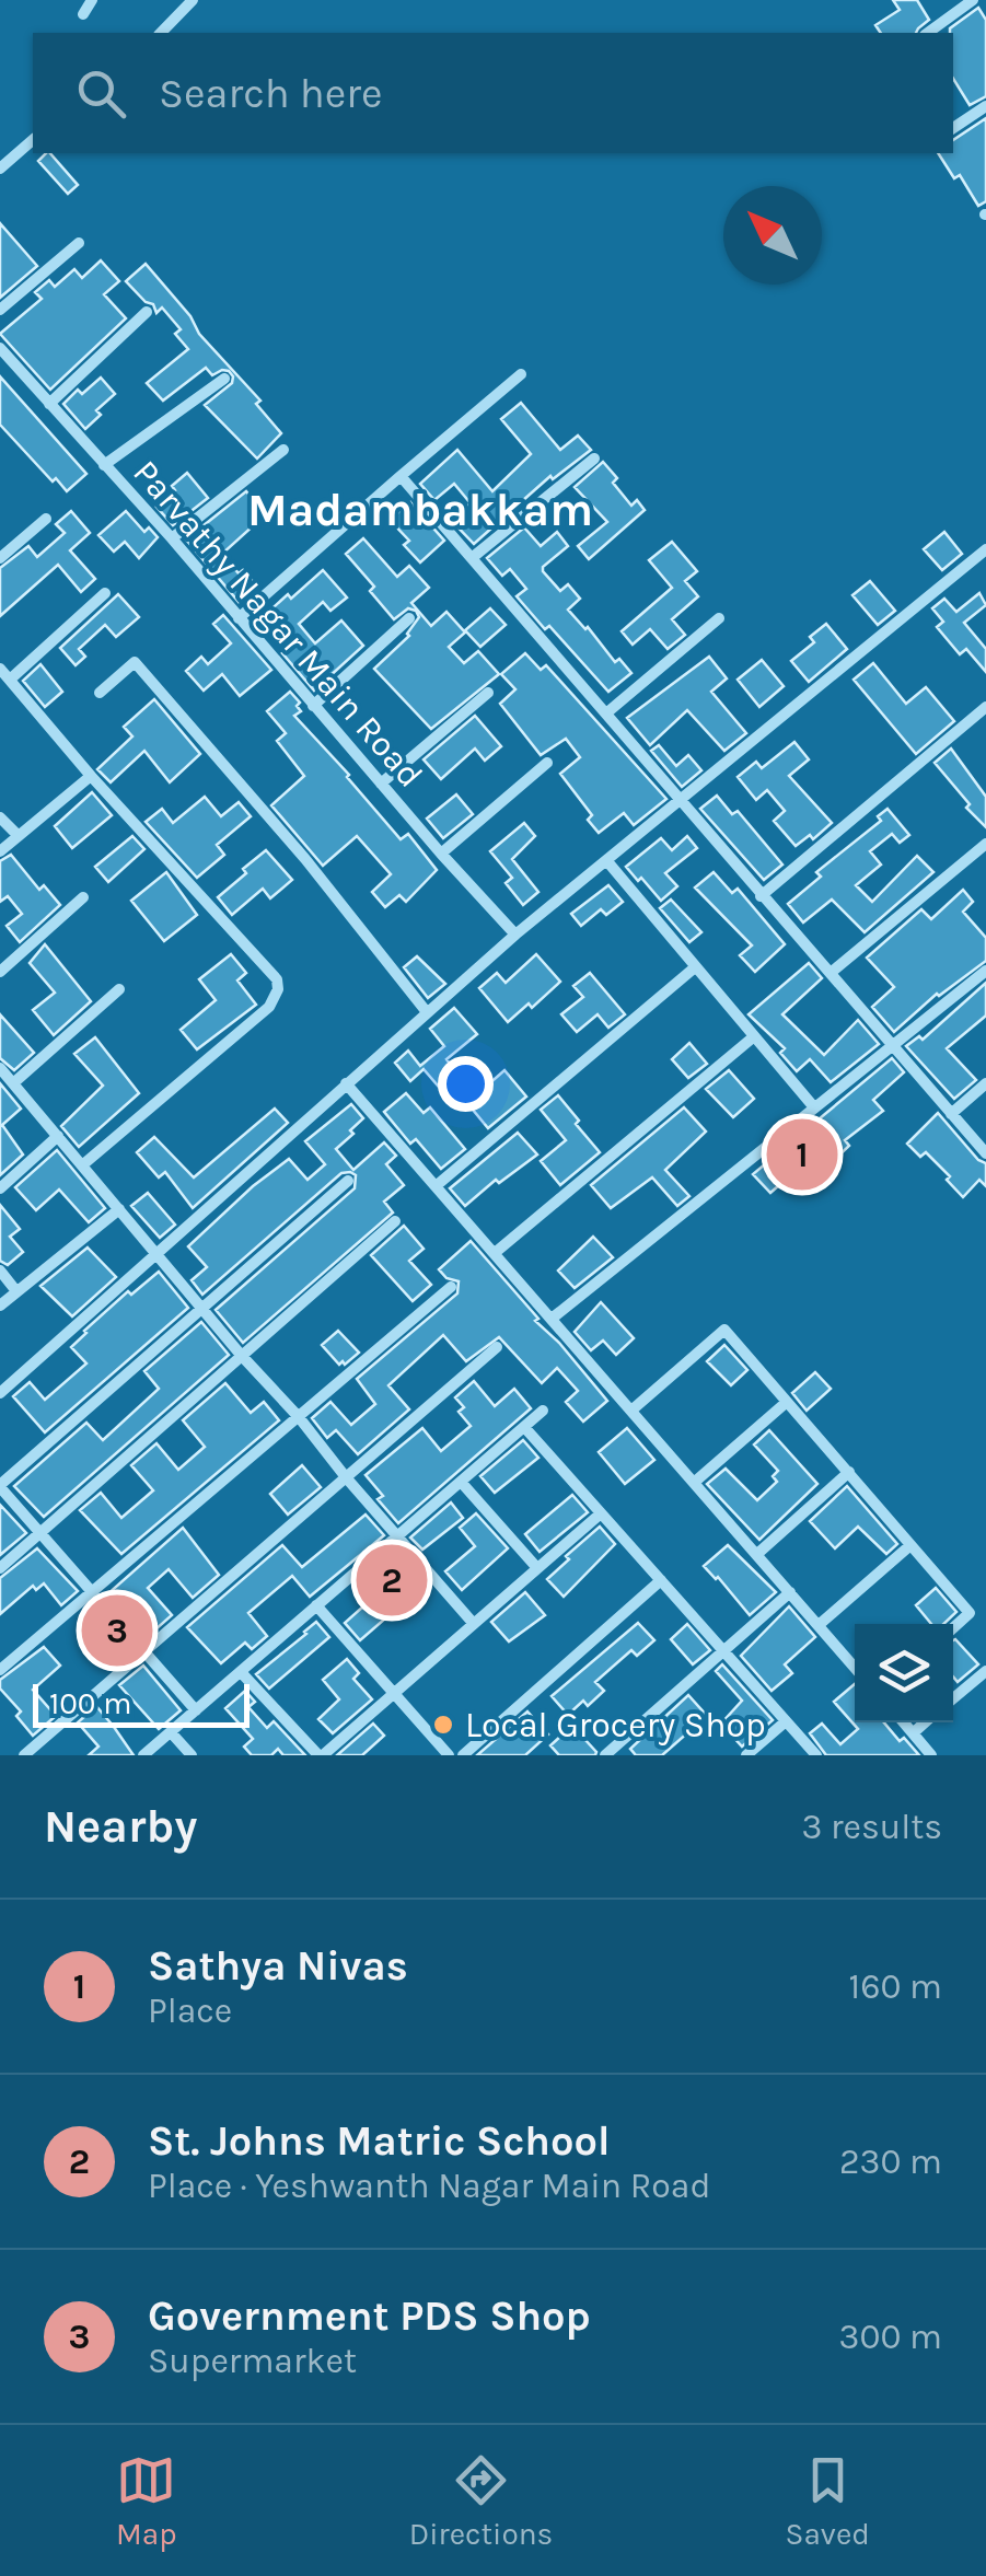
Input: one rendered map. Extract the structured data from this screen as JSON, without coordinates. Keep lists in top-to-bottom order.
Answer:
{
  "streets": {
    "street": ["Parvathy Nagar Main Road"]
  },
  "districts": ["Madambakkam"],
  "places": ["Local Grocery Shop"],
  "scale_bar": "100 m",
  "north": "top left",
  "page": {
    "search": "Search here",
    "pins": ["1", "2", "3"],
    "scale": "100 m",
    "heading": ["Nearby", "3 results"],
    "list": [
      {
        "mark": "1",
        "name": "Sathya Nivas",
        "note": "Place",
        "value": "160 m"
      },
      {
        "mark": "2",
        "name": "St. Johns Matric School",
        "note": "Place · Yeshwanth Nagar Main Road",
        "value": "230 m"
      },
      {
        "mark": "3",
        "name": "Government PDS Shop",
        "note": "Supermarket",
        "value": "300 m"
      }
    ],
    "nav": ["Map", "Directions", "Saved"]
  }
}
